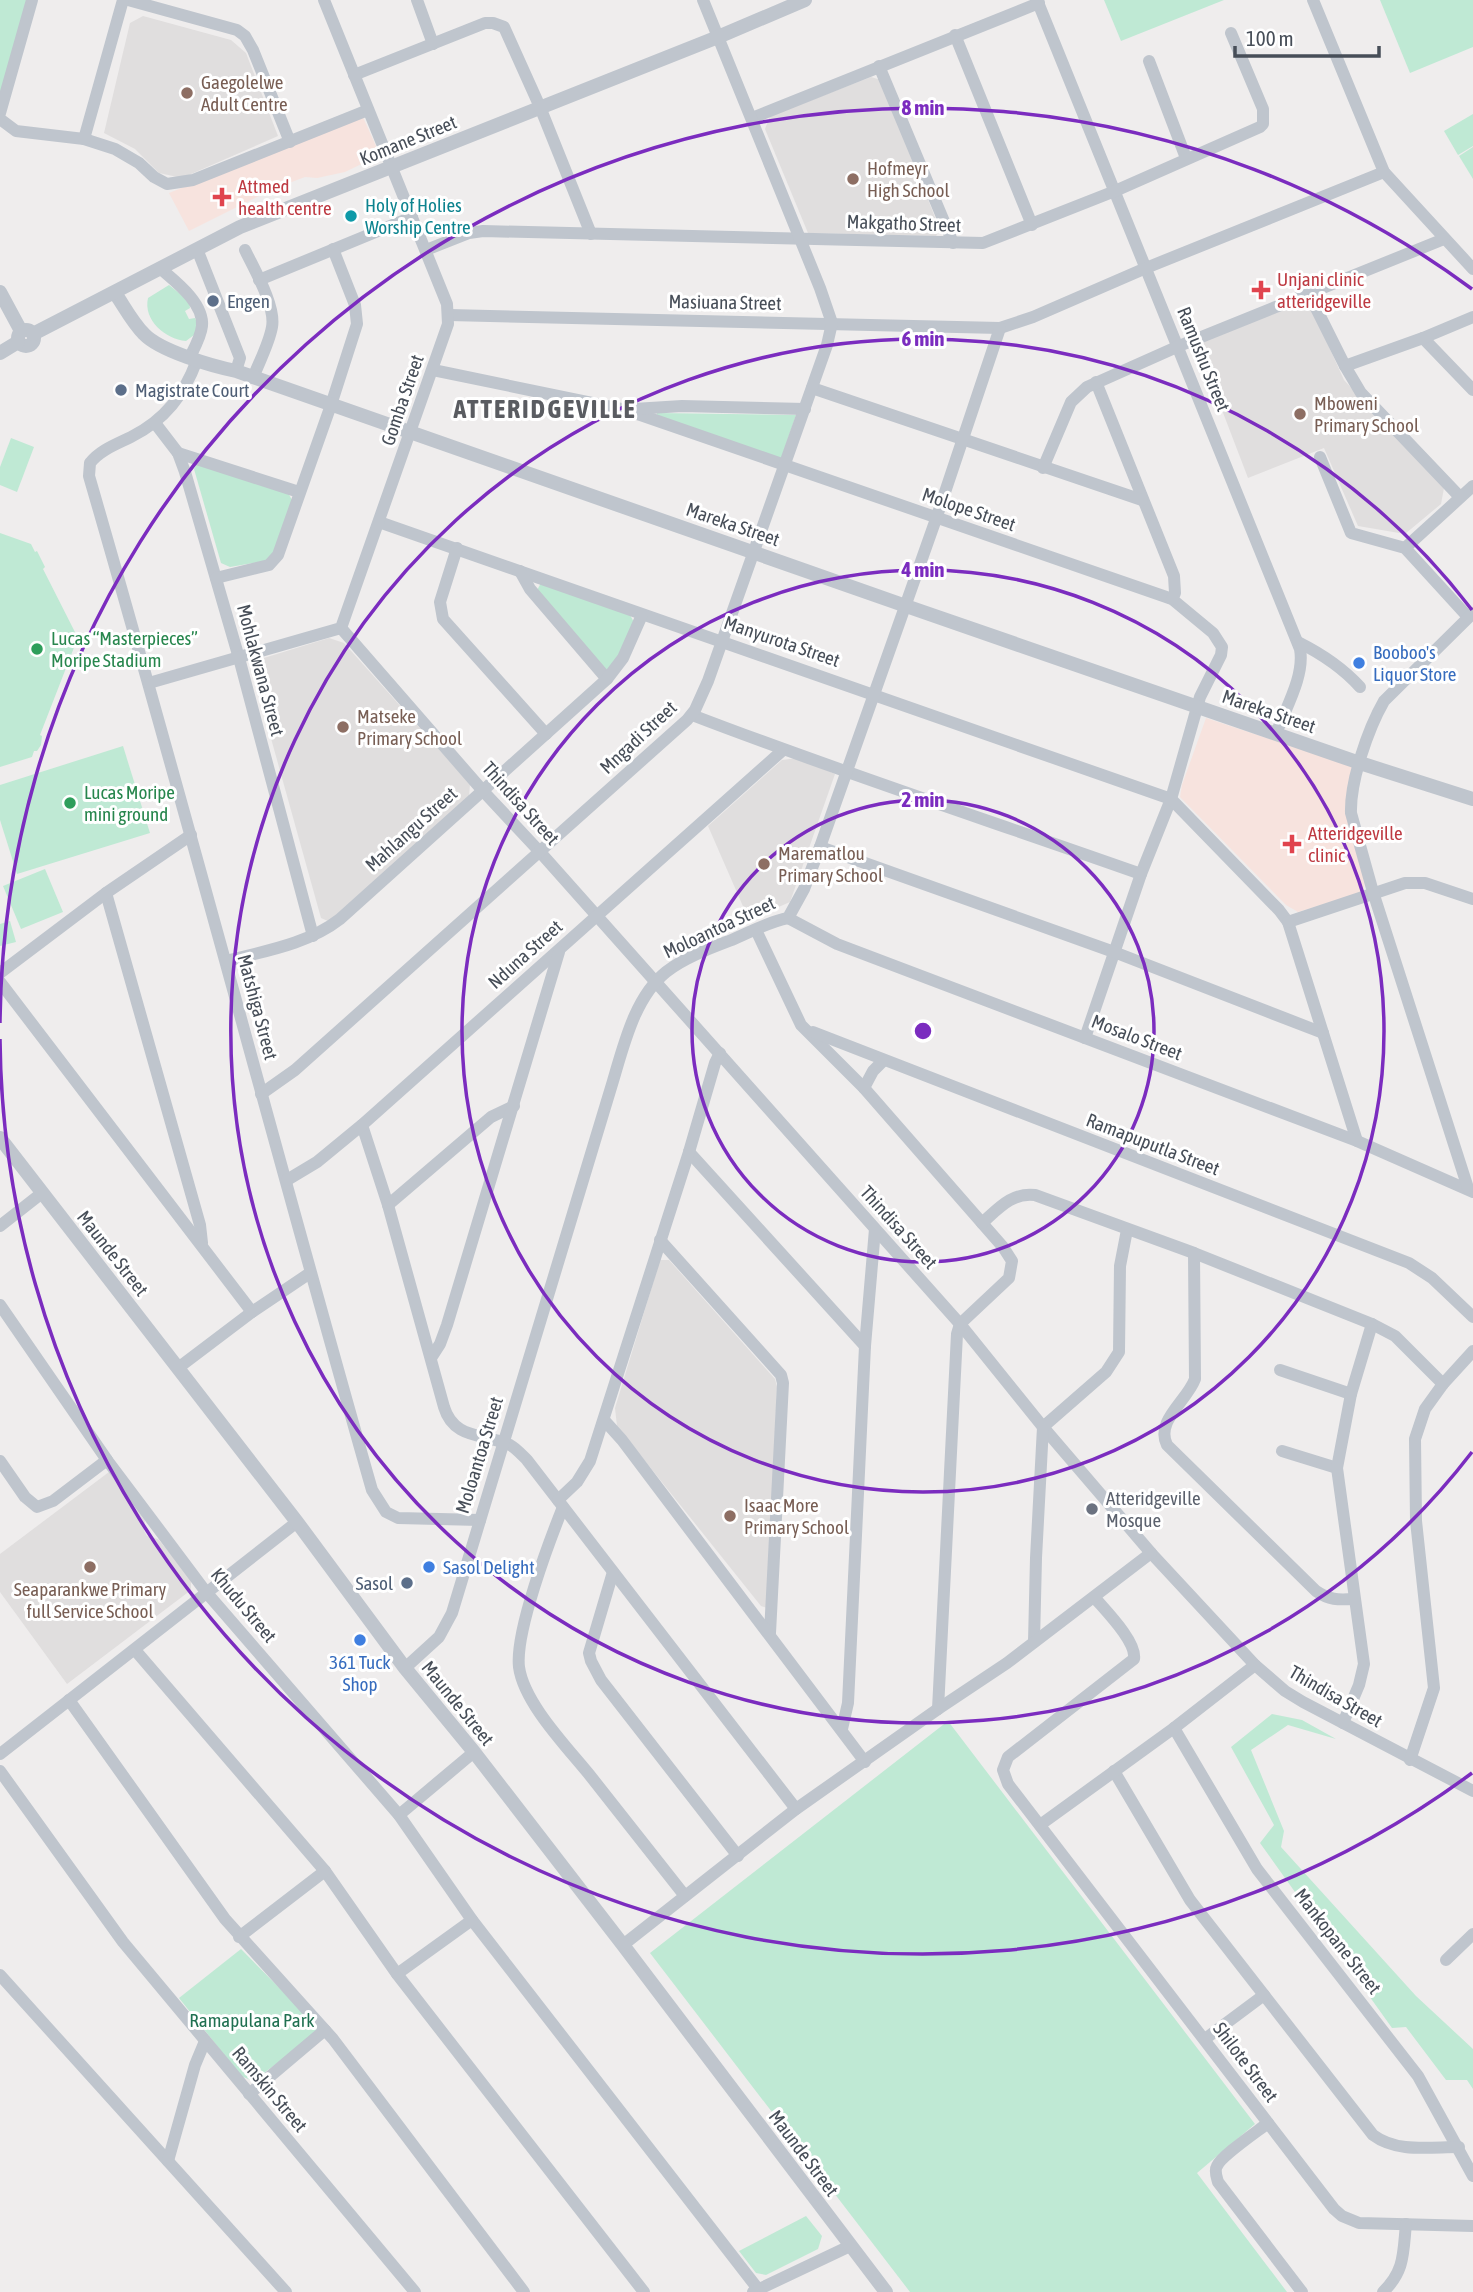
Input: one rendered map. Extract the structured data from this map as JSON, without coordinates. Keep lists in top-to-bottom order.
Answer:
{
  "streets": {
    "street": [
      "Komane Street",
      "Makgatho Street",
      "Masiuana Street",
      "Ramushu Street",
      "Gomba Street",
      "Molope Street",
      "Mareka Street",
      "Manyurota Street",
      "Mohlakwana Street",
      "Mngadi Street",
      "Thindisa Street",
      "Mahlangu Street",
      "Moloantoa Street",
      "Nduna Street",
      "Matshiga Street",
      "Mosalo Street",
      "Ramapuputla Street",
      "Maunde Street",
      "Khudu Street",
      "Mankopane Street",
      "Shilote Street",
      "Ramskin Street"
    ]
  },
  "crossings": [
    ["Komane Street", "Mareka Street"],
    ["Komane Street", "Matshiga Street"],
    ["Makgatho Street", "Ramushu Street"],
    ["Masiuana Street", "Gomba Street"],
    ["Masiuana Street", "Mngadi Street"],
    ["Masiuana Street", "Moloantoa Street"],
    ["Ramushu Street", "Mareka Street"],
    ["Gomba Street", "Molope Street"],
    ["Gomba Street", "Mareka Street"],
    ["Gomba Street", "Manyurota Street"],
    ["Gomba Street", "Thindisa Street"],
    ["Molope Street", "Mareka Street"],
    ["Molope Street", "Mngadi Street"],
    ["Molope Street", "Moloantoa Street"],
    ["Mareka Street", "Mngadi Street"],
    ["Mareka Street", "Moloantoa Street"],
    ["Mareka Street", "Matshiga Street"],
    ["Manyurota Street", "Mngadi Street"],
    ["Manyurota Street", "Mahlangu Street"],
    ["Manyurota Street", "Moloantoa Street"],
    ["Mohlakwana Street", "Mahlangu Street"],
    ["Mohlakwana Street", "Matshiga Street"],
    ["Mngadi Street", "Thindisa Street"],
    ["Mngadi Street", "Matshiga Street"],
    ["Thindisa Street", "Mahlangu Street"],
    ["Thindisa Street", "Moloantoa Street"],
    ["Thindisa Street", "Nduna Street"],
    ["Mahlangu Street", "Matshiga Street"],
    ["Moloantoa Street", "Matshiga Street"],
    ["Moloantoa Street", "Mosalo Street"],
    ["Moloantoa Street", "Maunde Street"],
    ["Nduna Street", "Matshiga Street"]
  ],
  "districts": ["ATTERIDGEVILLE"],
  "parks": ["Ramapulana Park"],
  "places": {
    "other": [
      "Gaegolelwe Adult Centre",
      "Hofmeyr High School",
      "Holy of Holies Worship Centre",
      "Engen",
      "Magistrate Court",
      "Mboweni Primary School",
      "Lucas “Masterpieces” Moripe Stadium",
      "Booboo's Liquor Store",
      "Matseke Primary School",
      "Lucas Moripe mini ground",
      "Marematlou Primary School",
      "Atteridgeville Mosque",
      "Isaac More Primary School",
      "Seaparankwe Primary full Service School",
      "Sasol Delight",
      "Sasol",
      "361 Tuck Shop"
    ],
    "health": ["Attmed health centre", "Unjani clinic atteridgeville", "Atteridgeville clinic"]
  },
  "scale_bar": "100 m",
  "rings": [
    "8 min",
    "6 min",
    "4 min",
    "2 min"
  ]
}
